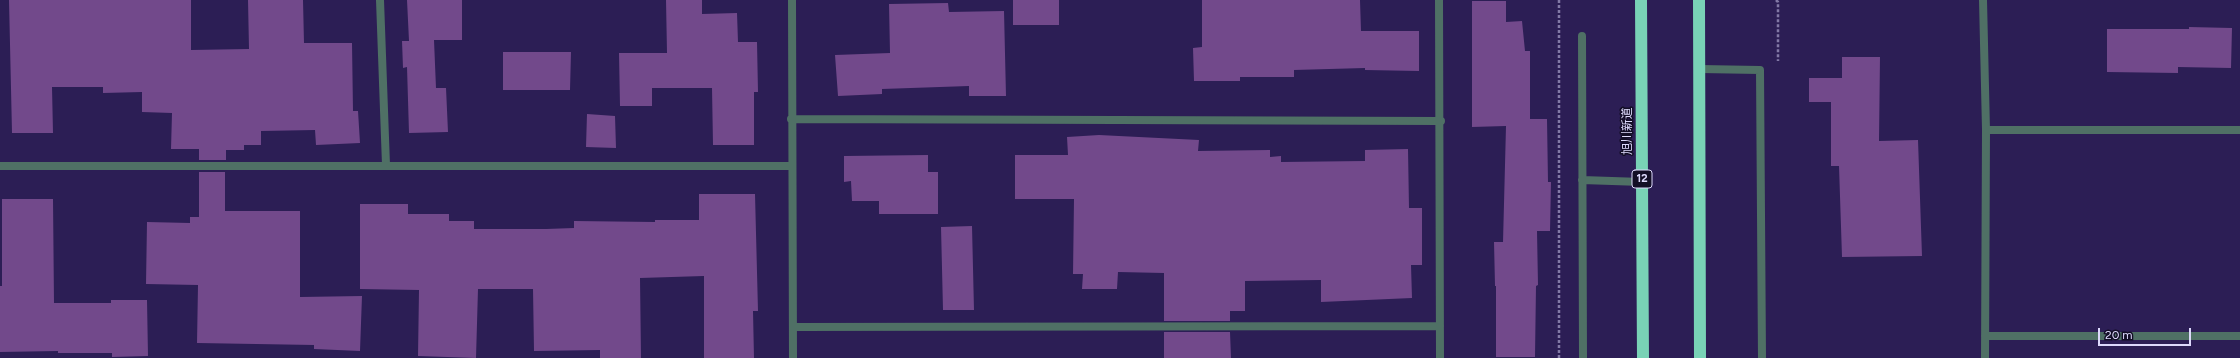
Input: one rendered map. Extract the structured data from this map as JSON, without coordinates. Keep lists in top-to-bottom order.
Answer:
{
  "streets": {
    "highway": ["旭川新道", "12"]
  },
  "scale_bar": "20 m"
}
